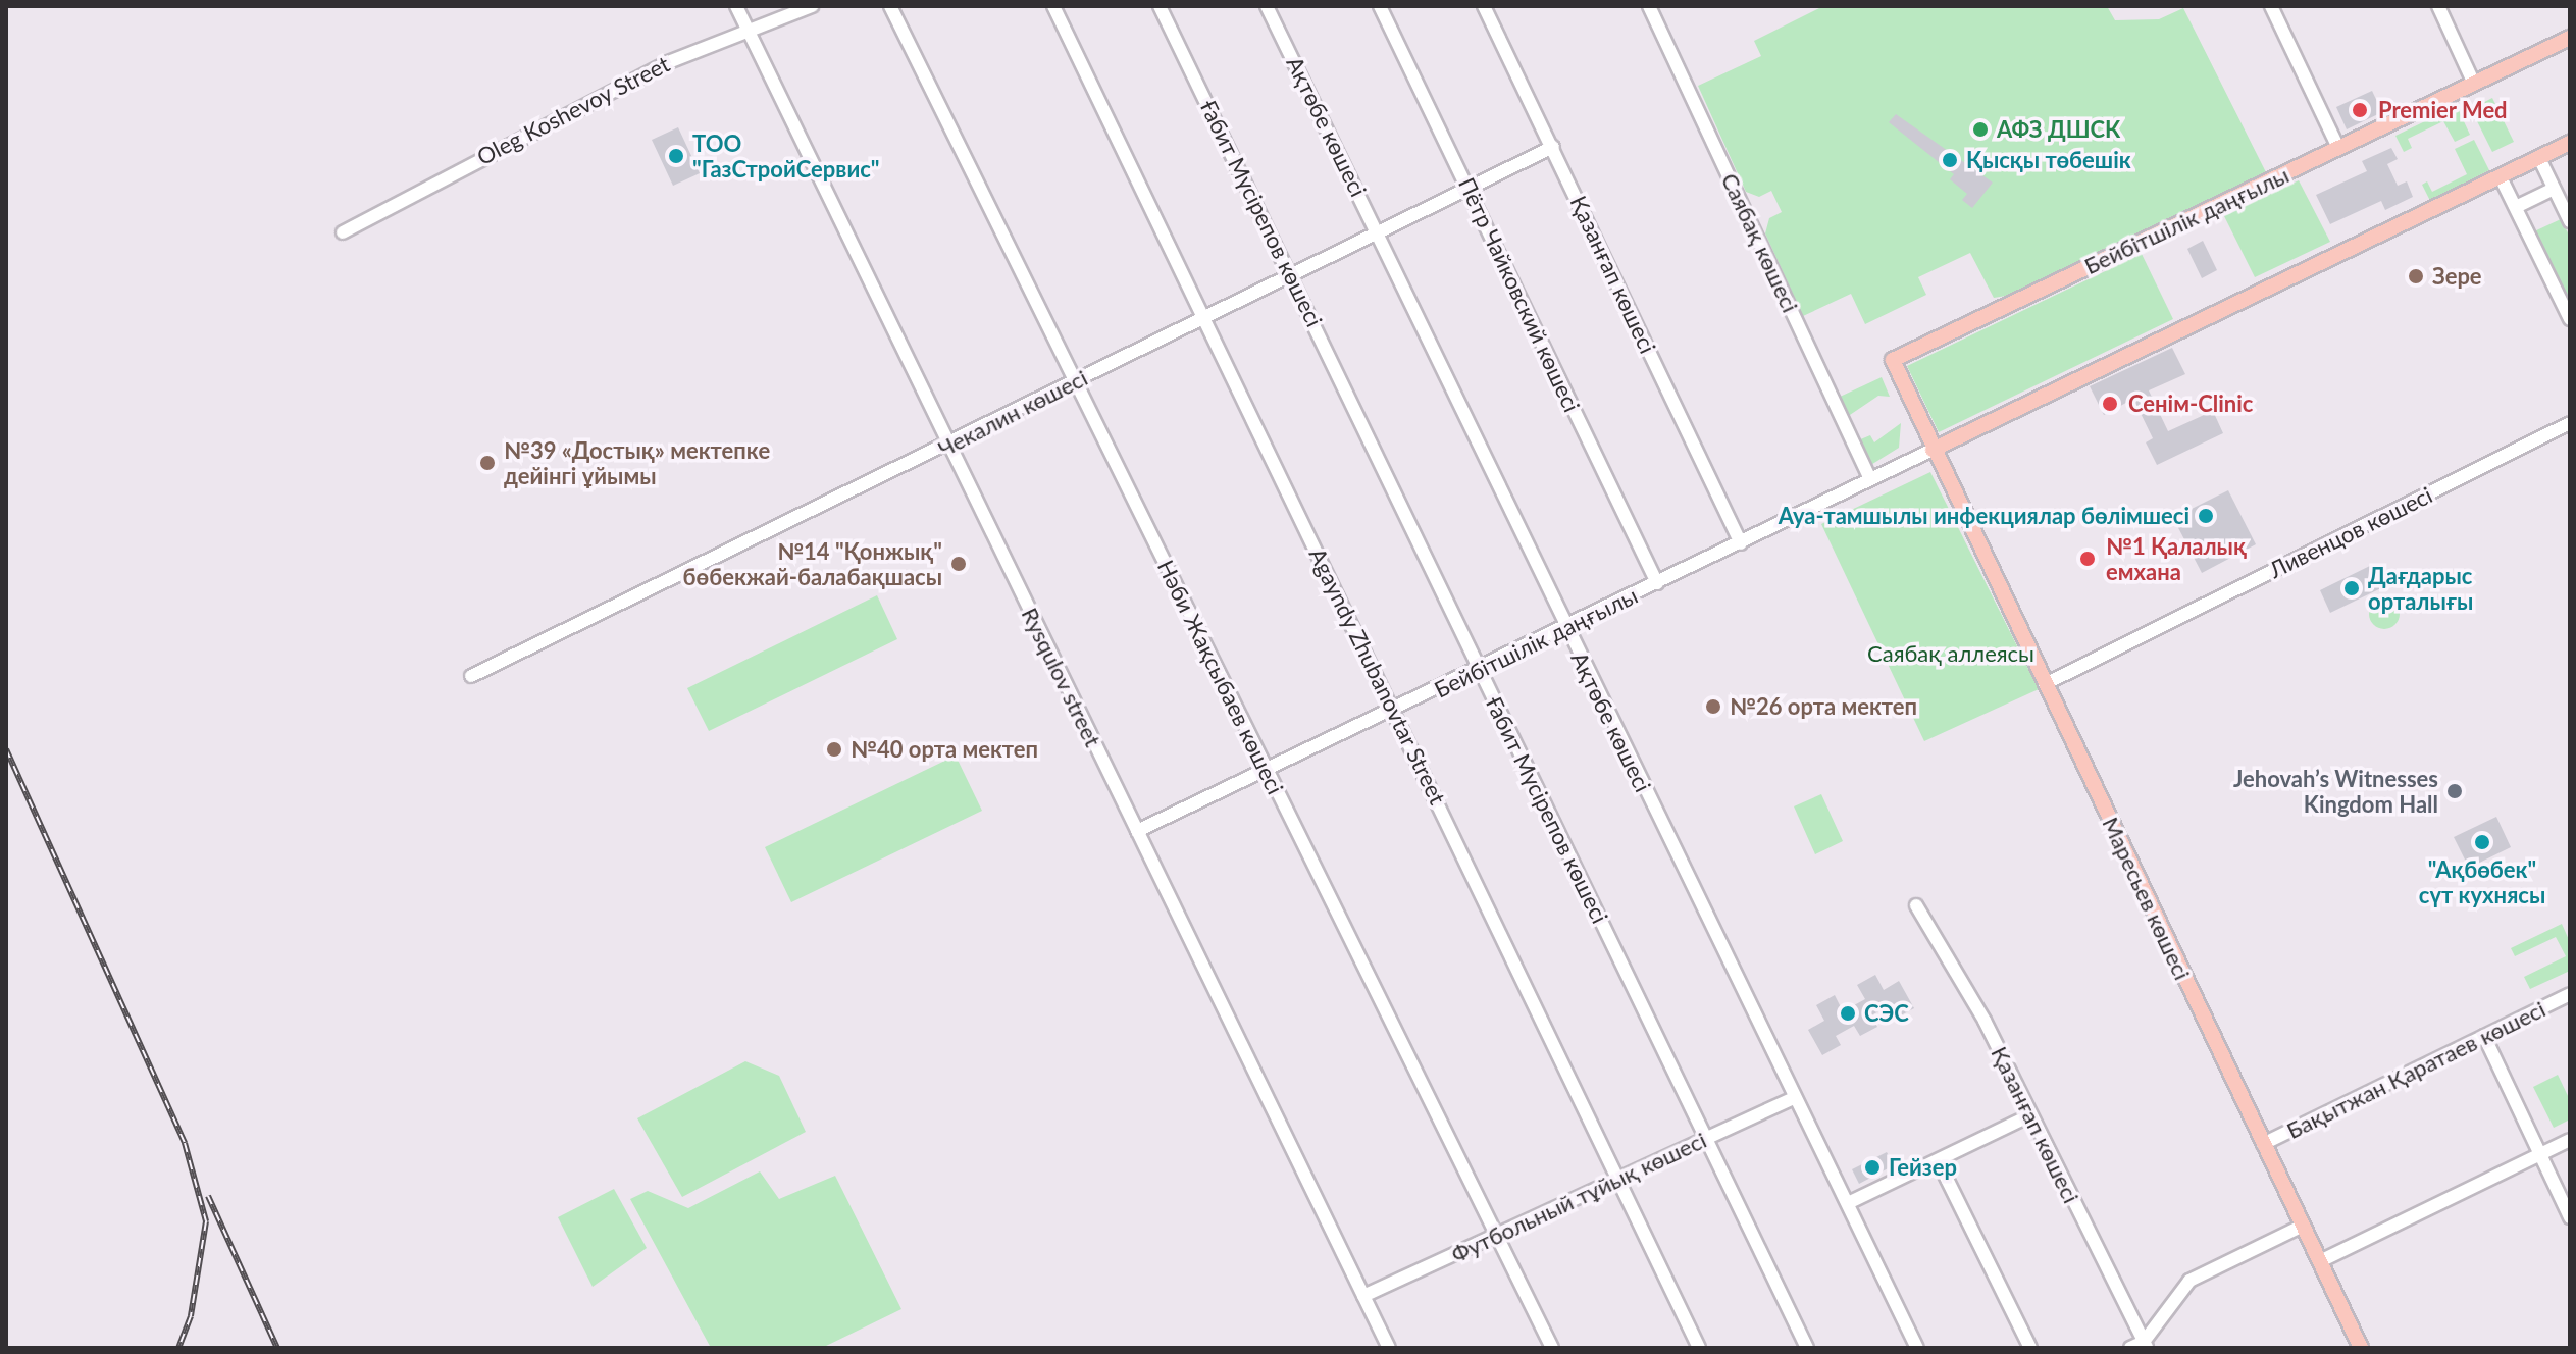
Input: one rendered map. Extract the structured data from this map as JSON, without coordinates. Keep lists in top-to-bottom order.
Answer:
{
  "streets": {
    "main road": ["Бейбітшілік даңғылы", "Маресьев көшесі"],
    "street": [
      "Oleg Koshevoy Street",
      "Ақтөбе көшесі",
      "Ғабит Мүсірепов көшесі",
      "Саябақ көшесі",
      "Қазанғап көшесі",
      "Пётр Чайковский көшесі",
      "Чекалин көшесі",
      "Ливенцов көшесі",
      "Agayndy Zhubanovtar Street",
      "Rysqulov street",
      "Нәби Жақсыбаев көшесі",
      "Бақытжан Қаратаев көшесі",
      "Футбольный тұйық көшесі"
    ]
  },
  "crossings": [
    ["Oleg Koshevoy Street", "Rysqulov street"],
    ["Ақтөбе көшесі", "Бейбітшілік даңғылы"],
    ["Ақтөбе көшесі", "Чекалин көшесі"],
    ["Ақтөбе көшесі", "Футбольный тұйық көшесі"],
    ["Ғабит Мүсірепов көшесі", "Бейбітшілік даңғылы"],
    ["Ғабит Мүсірепов көшесі", "Чекалин көшесі"],
    ["Ғабит Мүсірепов көшесі", "Футбольный тұйық көшесі"],
    ["Бейбітшілік даңғылы", "Саябақ көшесі"],
    ["Бейбітшілік даңғылы", "Қазанғап көшесі"],
    ["Бейбітшілік даңғылы", "Пётр Чайковский көшесі"],
    ["Бейбітшілік даңғылы", "Agayndy Zhubanovtar Street"],
    ["Бейбітшілік даңғылы", "Rysqulov street"],
    ["Бейбітшілік даңғылы", "Нәби Жақсыбаев көшесі"],
    ["Бейбітшілік даңғылы", "Маресьев көшесі"],
    ["Қазанғап көшесі", "Чекалин көшесі"],
    ["Пётр Чайковский көшесі", "Чекалин көшесі"],
    ["Чекалин көшесі", "Agayndy Zhubanovtar Street"],
    ["Чекалин көшесі", "Rysqulov street"],
    ["Чекалин көшесі", "Нәби Жақсыбаев көшесі"],
    ["Ливенцов көшесі", "Маресьев көшесі"],
    ["Agayndy Zhubanovtar Street", "Футбольный тұйық көшесі"],
    ["Rysqulov street", "Футбольный тұйық көшесі"],
    ["Нәби Жақсыбаев көшесі", "Футбольный тұйық көшесі"],
    ["Маресьев көшесі", "Бақытжан Қаратаев көшесі"]
  ],
  "parks": ["Саябақ аллеясы"],
  "places": [
    "Premier Med",
    "АФЗ ДШСК",
    "ТОО \"ГазСтройСервис\"",
    "Қысқы төбешік",
    "Зере",
    "Сенім-Clinic",
    "№39 «Достық» мектепке дейінгі ұйымы",
    "Ауа-тамшылы инфекциялар бөлімшесі",
    "№1 Қалалық емхана",
    "№14 \"Қонжық\" бөбекжай-балабақшасы",
    "Дағдарыс орталығы",
    "№26 орта мектеп",
    "№40 орта мектеп",
    "Jehovah’s Witnesses Kingdom Hall",
    "\"Ақбөбек\" сүт кухнясы",
    "СЭС",
    "Гейзер"
  ]
}
